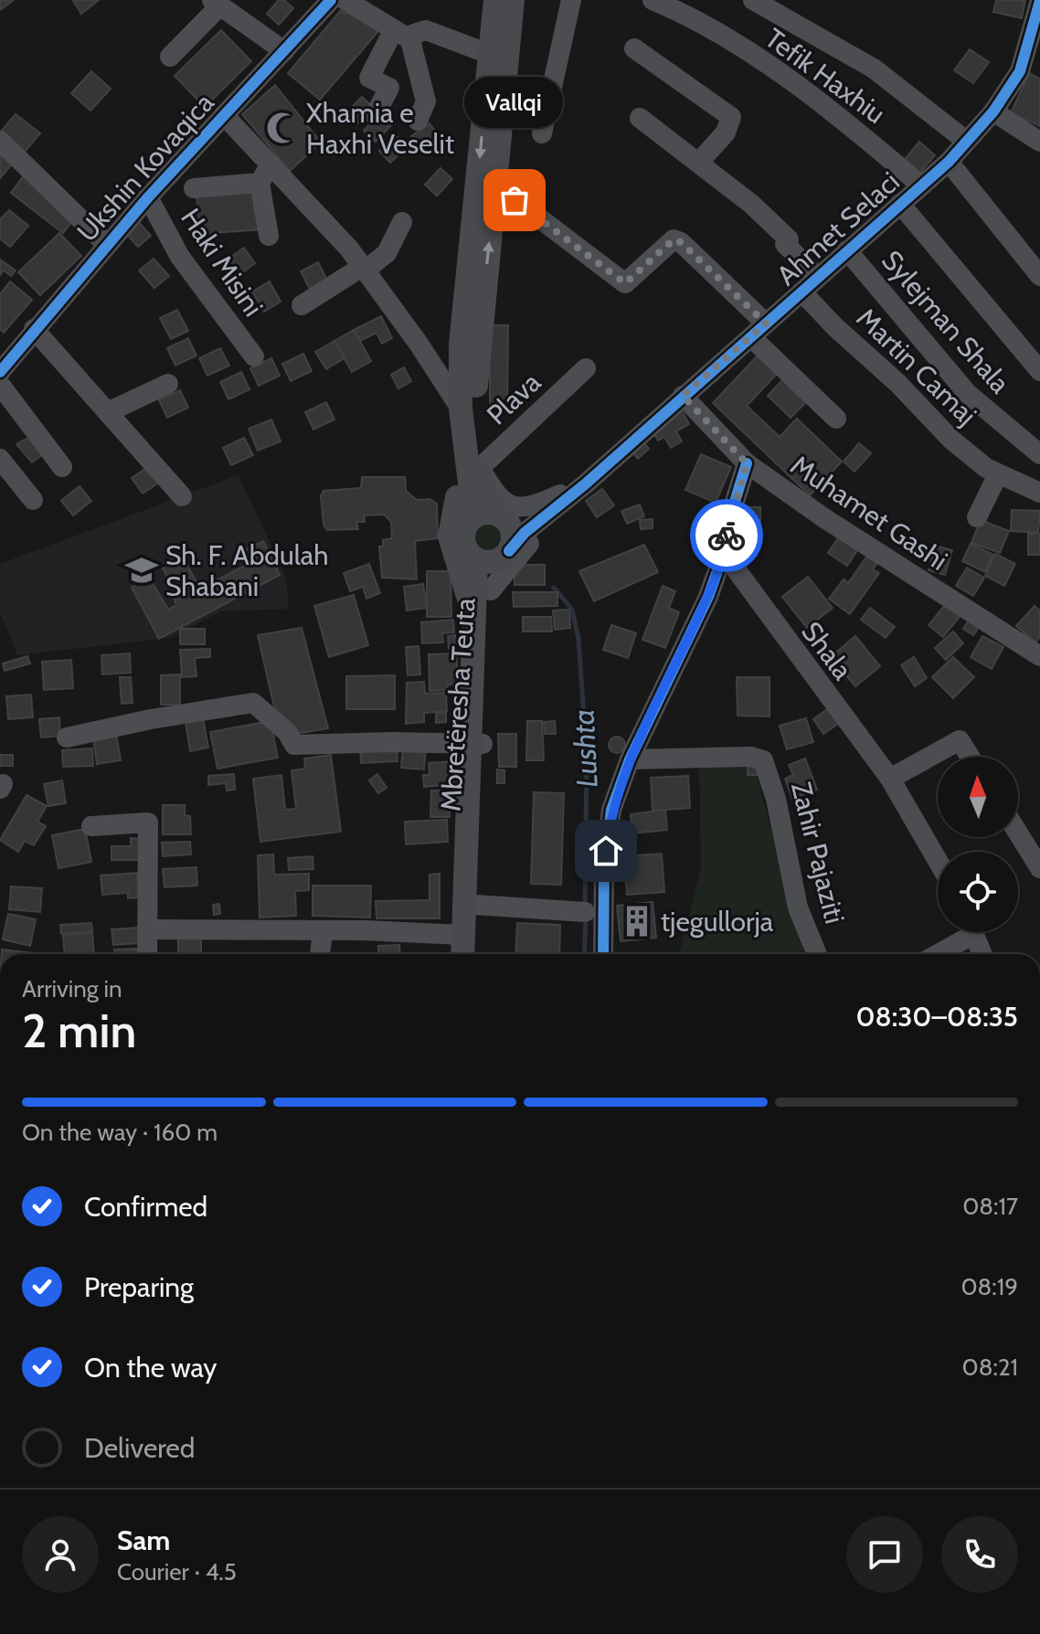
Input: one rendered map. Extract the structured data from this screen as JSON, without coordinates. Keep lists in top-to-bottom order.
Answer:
{
  "streets": {
    "main road": ["Mbretëresha Teuta"],
    "street": [
      "Tefik Haxhiu",
      "Ukshin Kovaqica",
      "Ahmet Selaci",
      "Haki Misini",
      "Sylejman Shala",
      "Martin Camaj",
      "Plava",
      "Muhamet Gashi",
      "Shala",
      "Zahir Pajaziti"
    ]
  },
  "crossings": [
    ["Tefik Haxhiu", "Ahmet Selaci"],
    ["Ukshin Kovaqica", "Haki Misini"],
    ["Ahmet Selaci", "Sylejman Shala"],
    ["Ahmet Selaci", "Martin Camaj"],
    ["Ahmet Selaci", "Muhamet Gashi"],
    ["Ahmet Selaci", "Mbretëresha Teuta"]
  ],
  "water": ["Lushta"],
  "places": {
    "mosque": ["Xhamia e Haxhi Veselit"],
    "other": ["Vallqi"],
    "school or university": ["Sh. F. Abdulah Shabani"],
    "building": ["tjegullorja"]
  },
  "north": "top",
  "page": {
    "bubble": "Vallqi",
    "heading": ["2 min", "Arriving in", "08:30–08:35"],
    "panel": ["Sam", "Courier · 4.5"],
    "bar": "On the way · 160 m",
    "list": [
      ["Confirmed", "08:17"],
      ["Preparing", "08:19"],
      ["On the way", "08:21"],
      "Delivered"
    ]
  }
}
